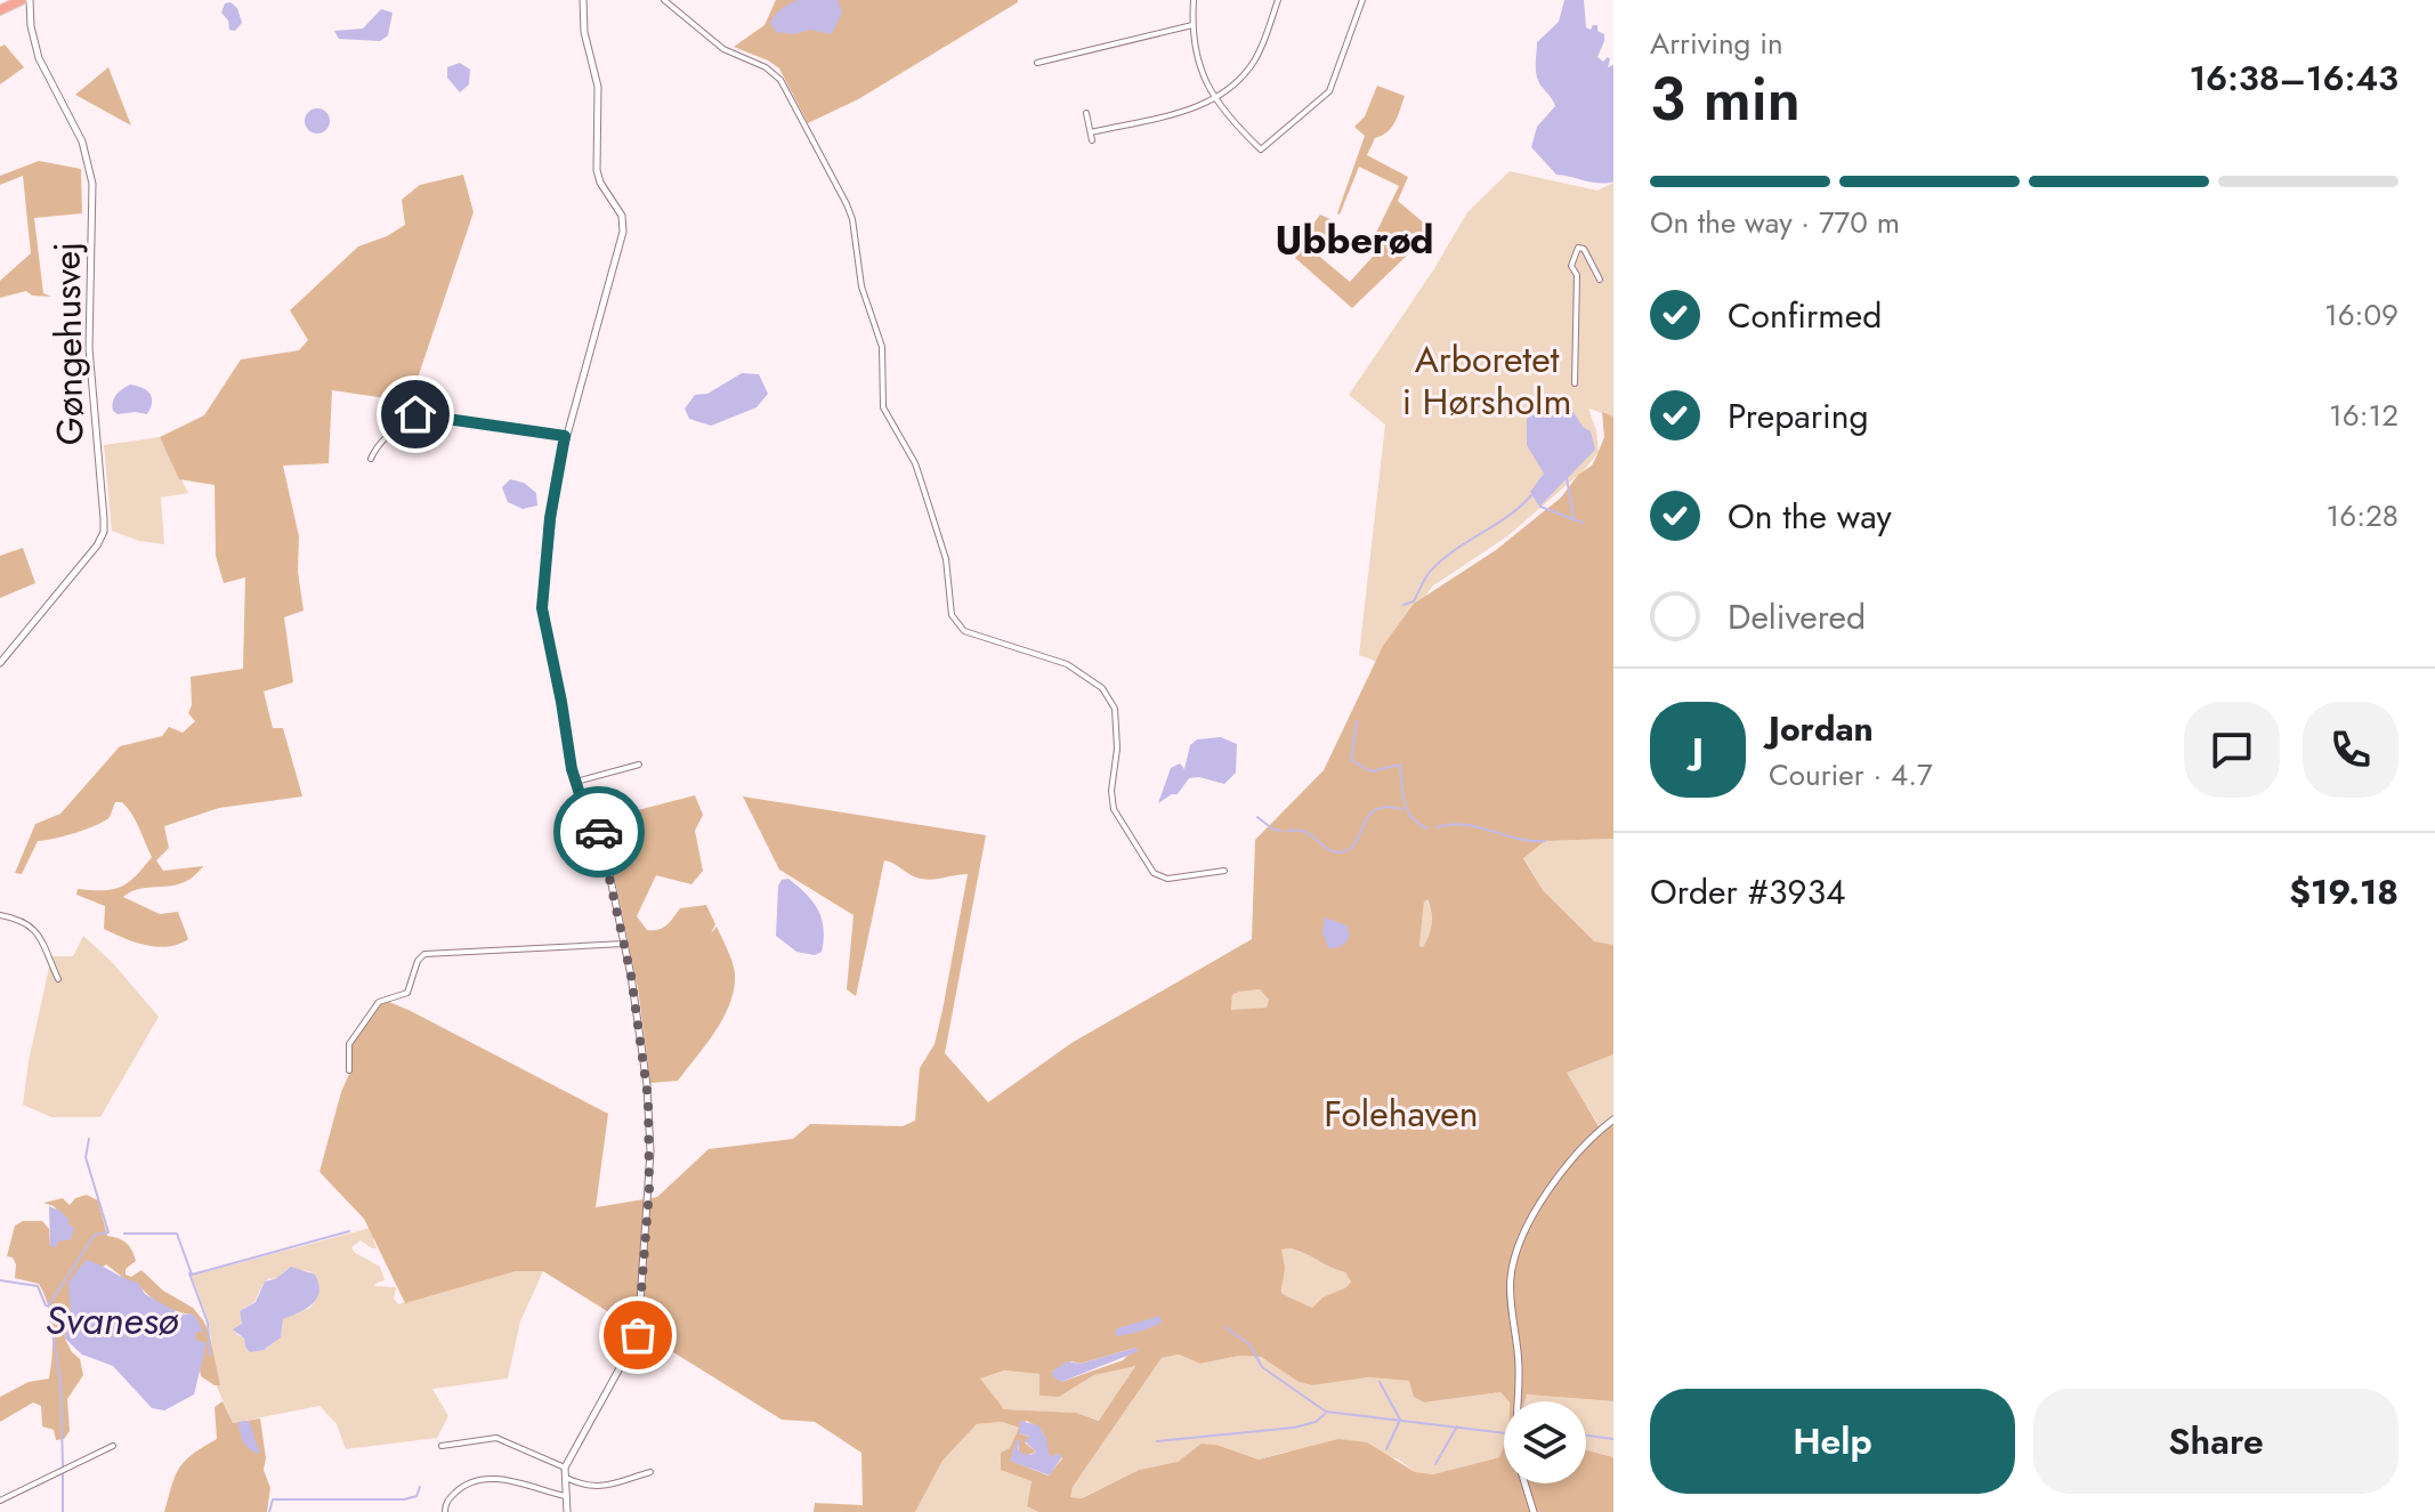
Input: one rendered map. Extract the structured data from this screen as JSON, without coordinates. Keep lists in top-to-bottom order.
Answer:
{
  "streets": {
    "street": ["Gøngehusvej"]
  },
  "districts": ["Ubberød"],
  "water": ["Svanesø"],
  "parks": ["Arboretet i Hørsholm", "Folehaven"],
  "page": {
    "heading": ["3 min", "Arriving in", "16:38–16:43"],
    "panel": [
      "Jordan",
      "Courier · 4.7",
      "Order #3934",
      "$19.18"
    ],
    "bar": "On the way · 770 m",
    "list": [
      ["Confirmed", "16:09"],
      ["Preparing", "16:12"],
      ["On the way", "16:28"],
      "Delivered"
    ],
    "round": "J",
    "buttons": ["Help", "Share"]
  }
}
